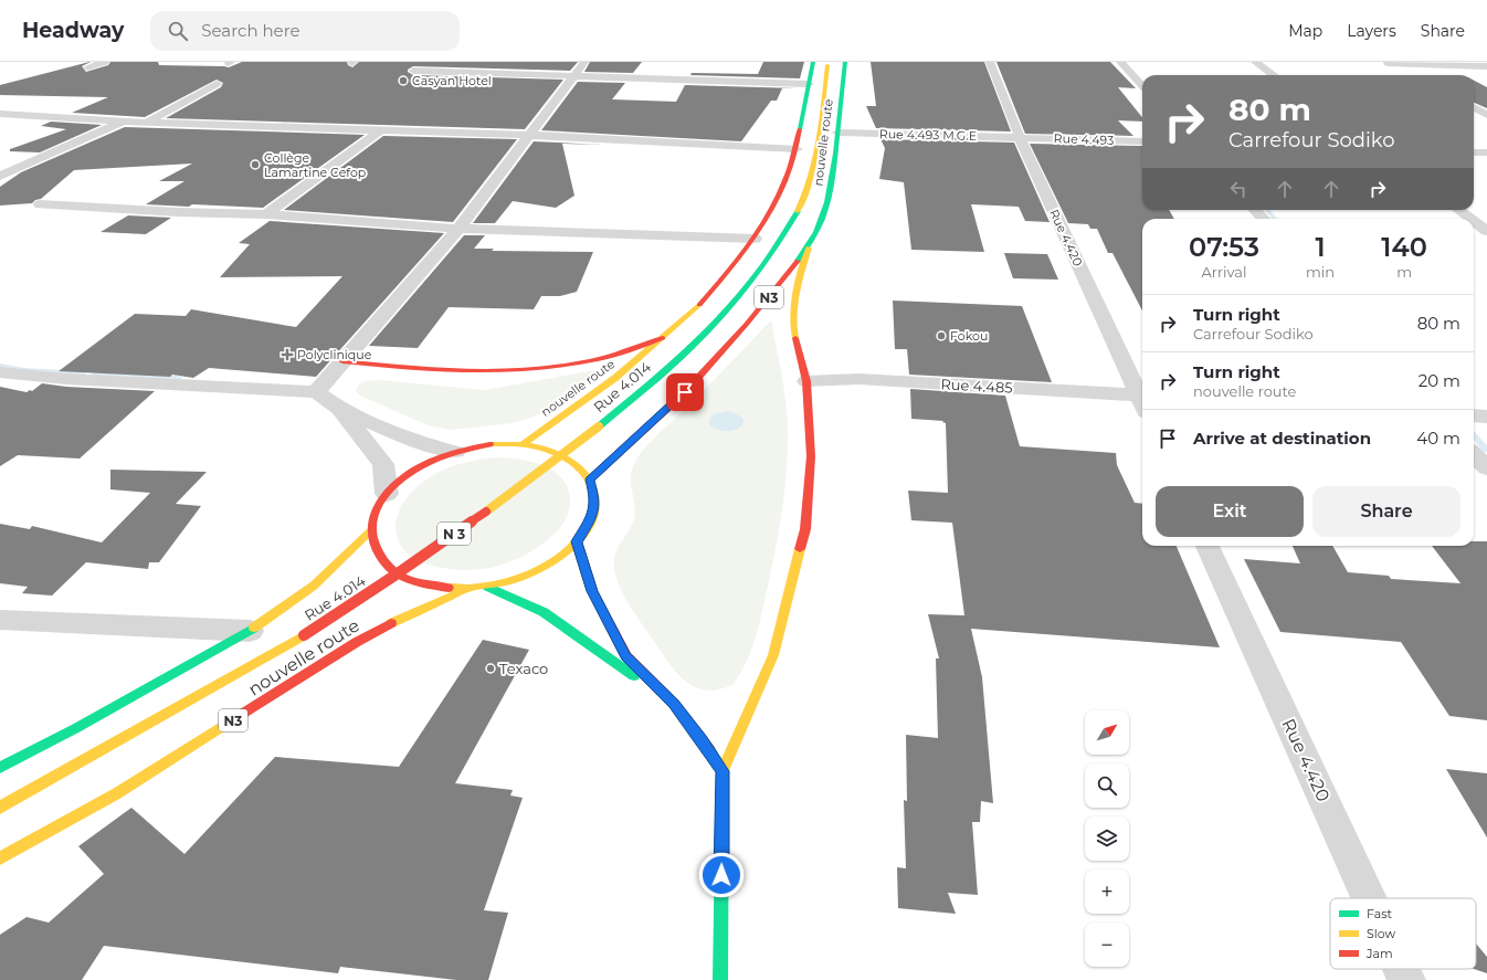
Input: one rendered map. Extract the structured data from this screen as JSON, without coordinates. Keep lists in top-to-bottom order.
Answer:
{
  "streets": {
    "main road": [
      "nouvelle route",
      "N3",
      "Rue 4.014",
      "N 3"
    ],
    "street": [
      "Rue 4.493 M.G.E",
      "Rue 4.493",
      "Rue 4.420",
      "Rue 4.485"
    ]
  },
  "crossings": [
    ["Rue 4.493 M.G.E", "Rue 4.493"],
    ["Rue 4.493 M.G.E", "nouvelle route"],
    ["Rue 4.493 M.G.E", "Rue 4.420"],
    ["Rue 4.493", "Rue 4.420"],
    ["nouvelle route", "Rue 4.014"]
  ],
  "places": {
    "other": [
      "Casyan Hotel",
      "Collège Lamartine Cefop",
      "Fokou",
      "Texaco"
    ],
    "health": ["Polyclinique"]
  },
  "legend": ["Fast", "Slow", "Jam"],
  "north": "top right",
  "page": {
    "header": "Headway",
    "search": "Search here",
    "nav": ["Map", "Layers", "Share"],
    "turn": ["80 m", "Carrefour Sodiko"],
    "eta": [
      "07:53",
      "Arrival",
      "1",
      "min",
      "140",
      "m"
    ],
    "list": [
      {
        "name": "Turn right",
        "note": "Carrefour Sodiko",
        "value": "80 m"
      },
      {
        "name": "Turn right",
        "note": "nouvelle route",
        "value": "20 m"
      },
      {
        "name": "Arrive at destination",
        "value": "40 m"
      }
    ],
    "buttons": ["Exit", "Share"],
    "map_buttons": ["+", "−"]
  }
}
